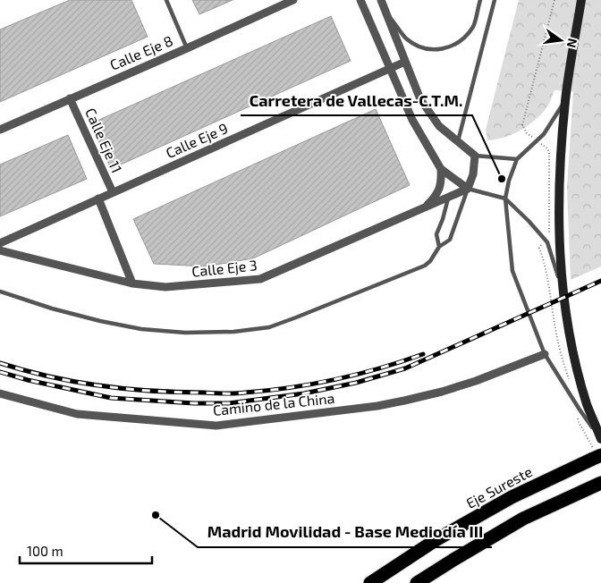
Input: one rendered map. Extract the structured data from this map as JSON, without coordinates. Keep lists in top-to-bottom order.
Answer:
{
  "streets": {
    "highway": ["Eje Sureste"],
    "street": [
      "Calle Eje 8",
      "Calle Eje 11",
      "Calle Eje 9",
      "Calle Eje 3",
      "Camino de la China"
    ]
  },
  "crossings": [
    ["Calle Eje 8", "Calle Eje 11"],
    ["Calle Eje 11", "Calle Eje 9"]
  ],
  "places": ["Carretera de Vallecas-C.T.M.", "Madrid Movilidad - Base Mediodía III"],
  "scale_bar": "100 m",
  "north": "right"
}
